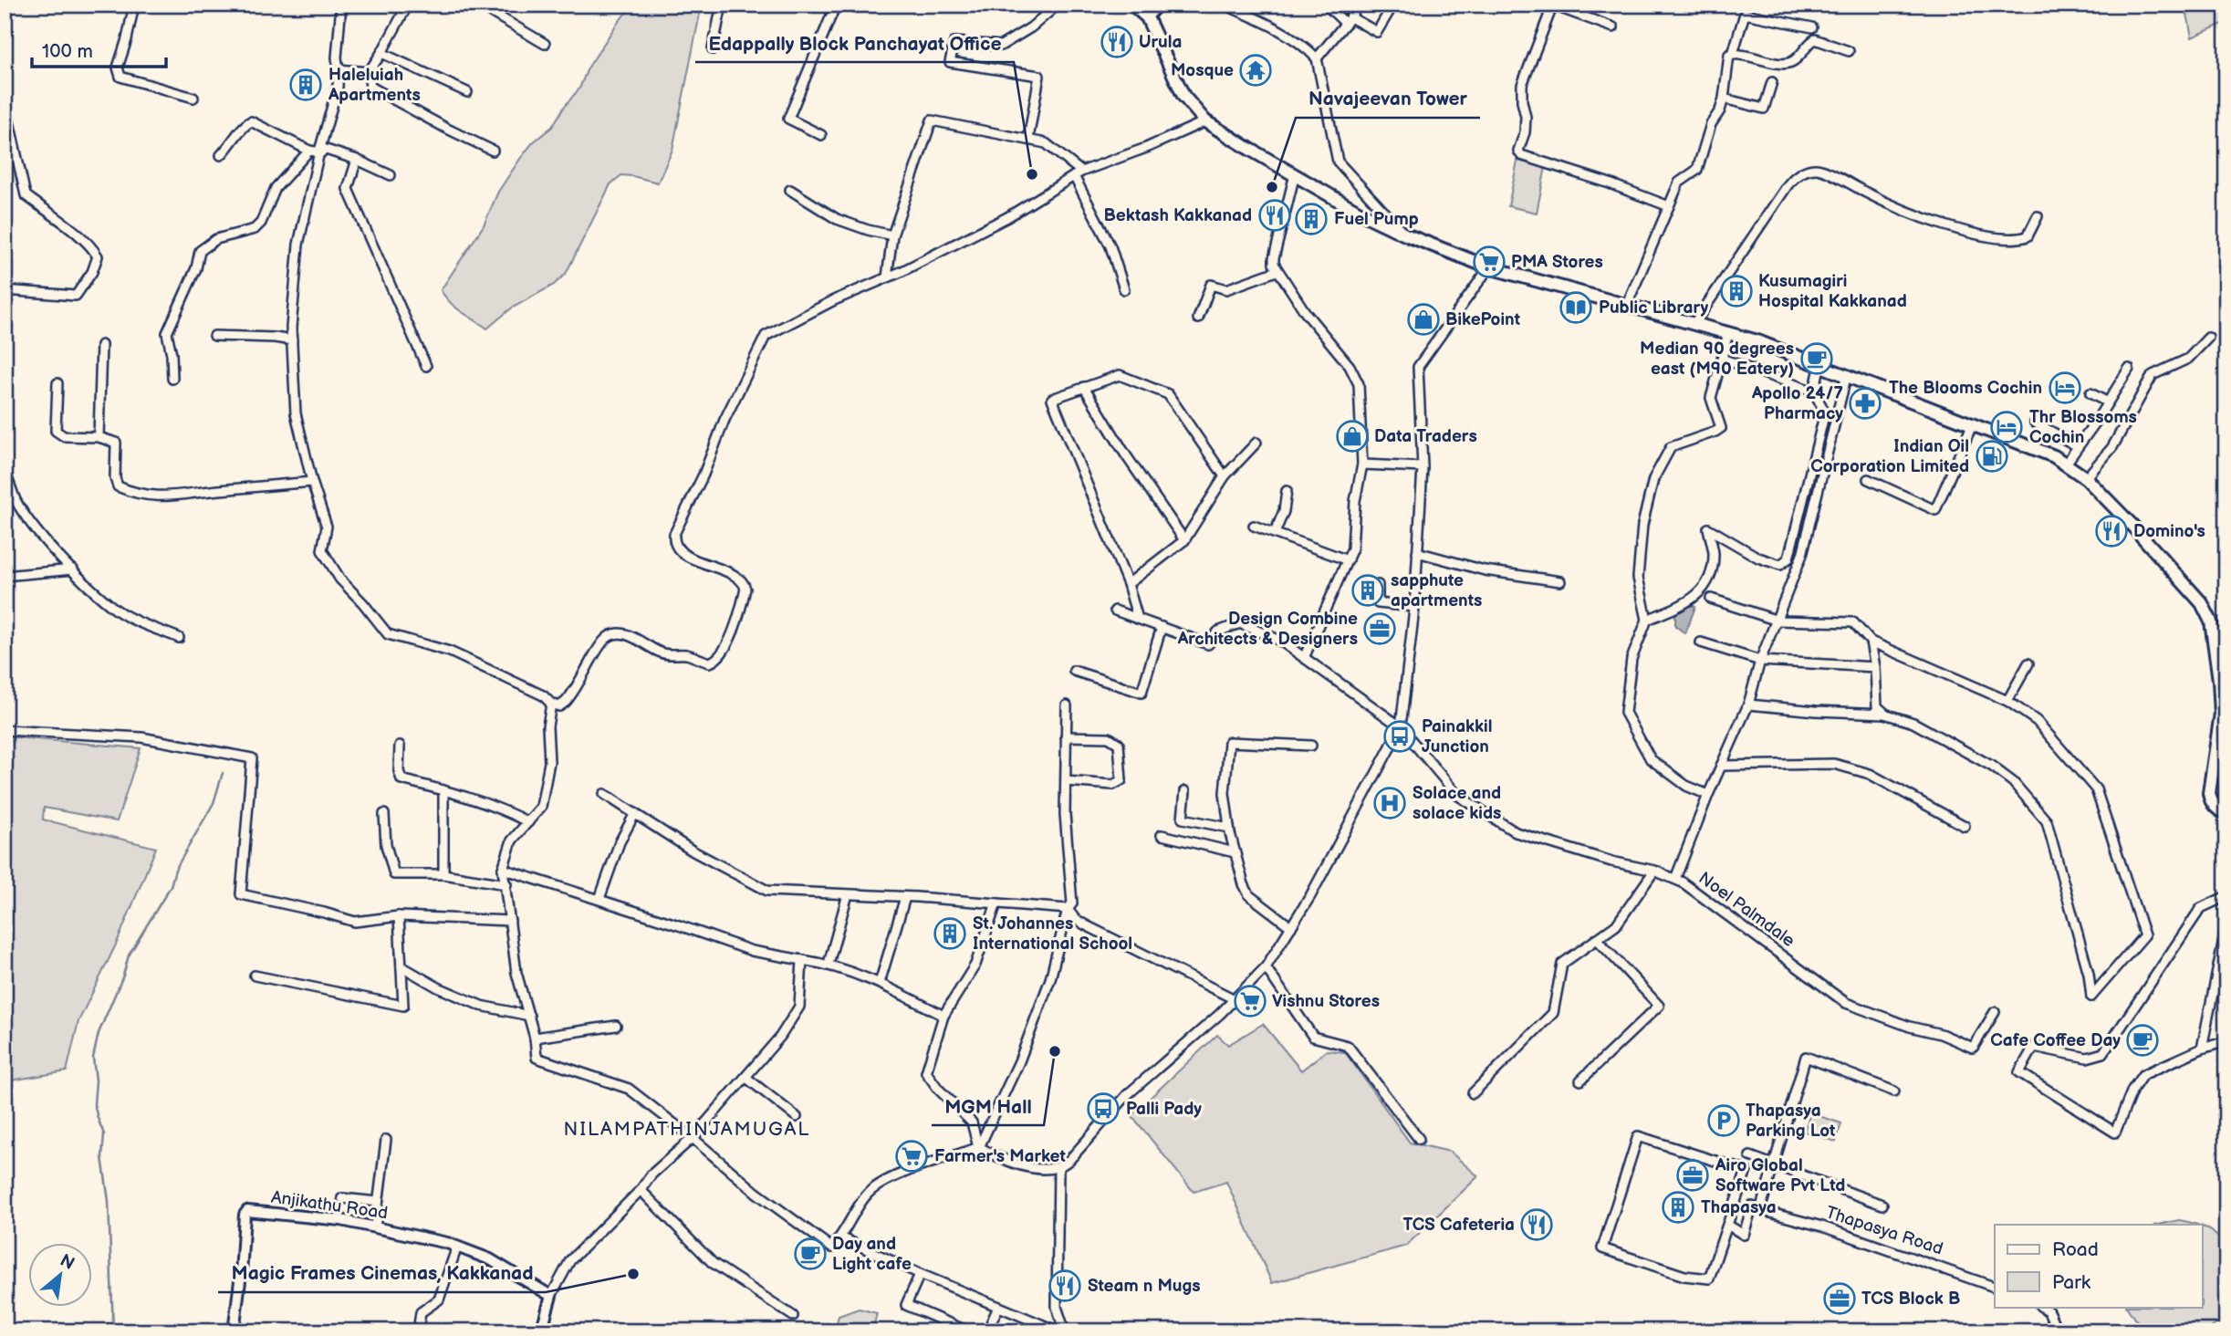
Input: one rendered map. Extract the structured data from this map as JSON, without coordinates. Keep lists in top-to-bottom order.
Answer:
{
  "streets": {
    "street": ["Noel Palmdale", "Anjikathu Road", "Thapasya Road"]
  },
  "districts": ["NILAMPATHINJAMUGAL"],
  "places": {
    "restaurant": [
      "Urula",
      "Bektash Kakkanad",
      "Domino's",
      "TCS Cafeteria",
      "Steam n Mugs"
    ],
    "temple": ["Mosque"],
    "building": [
      "Haleluiah Apartments",
      "Fuel Pump",
      "Kusumagiri Hospital Kakkanad",
      "sapphute apartments",
      "St. Johannes International School",
      "Thapasya"
    ],
    "other": [
      "Edappally Block Panchayat Office",
      "Navajeevan Tower",
      "MGM Hall",
      "Magic Frames Cinemas, Kakkanad"
    ],
    "supermarket": ["PMA Stores", "Vishnu Stores", "Farmer's Market"],
    "library": ["Public Library"],
    "shop": ["BikePoint", "Data Traders"],
    "cafe": ["Median 90 degrees east (M90 Eatery)", "Cafe Coffee Day", "Day and Light cafe"],
    "hotel": ["The Blooms Cochin", "Thr Blossoms Cochin"],
    "pharmacy": ["Apollo 24/7 Pharmacy"],
    "fuel station": ["Indian Oil Corporation Limited"],
    "office": ["Design Combine Architects & Designers", "Airo Global Software Pvt Ltd", "TCS Block B"],
    "bus stop": ["Painakkil Junction", "Palli Pady"],
    "hospital": ["Solace and solace kids"],
    "parking": ["Thapasya Parking Lot"]
  },
  "legend": ["Road", "Park"],
  "scale_bar": "100 m",
  "north": "top right"
}
